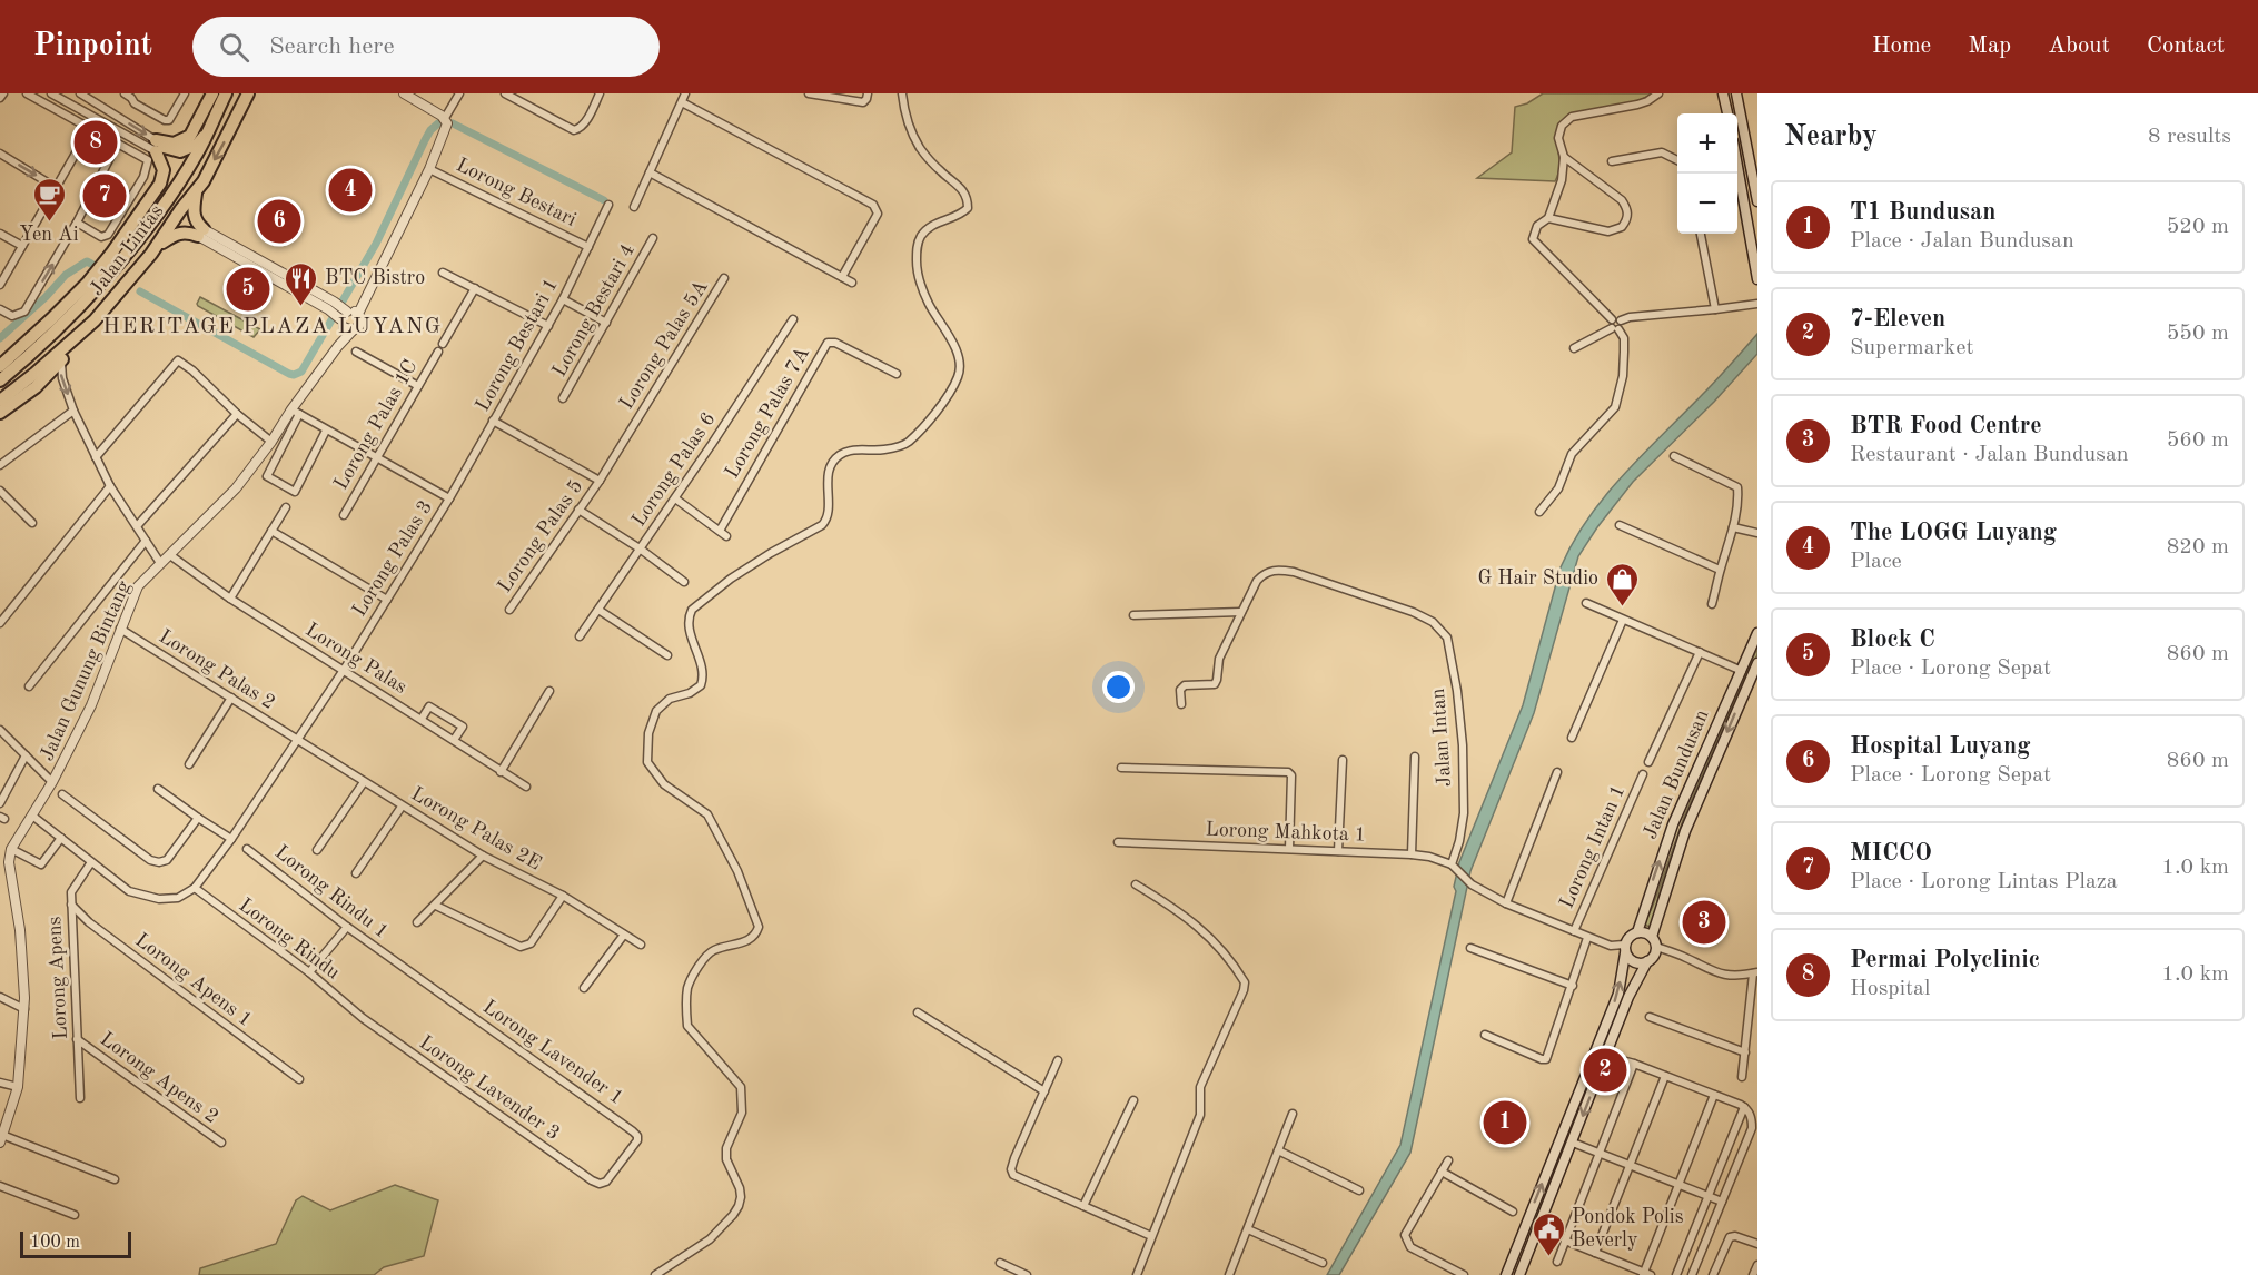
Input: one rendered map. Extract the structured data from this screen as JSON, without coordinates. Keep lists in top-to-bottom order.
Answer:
{
  "streets": {
    "highway": ["Jalan Lintas"],
    "main road": ["Jalan Bundusan"],
    "street": [
      "Lorong Bestari",
      "Lorong Bestari 4",
      "Lorong Bestari 1",
      "Lorong Palas 5A",
      "Lorong Palas 7A",
      "Lorong Palas 1C",
      "Lorong Palas 6",
      "Lorong Palas 5",
      "Lorong Palas 3",
      "Lorong Palas",
      "Lorong Palas 2",
      "Jalan Gunung Bintang",
      "Jalan Intan",
      "Lorong Palas 2E",
      "Lorong Mahkota 1",
      "Lorong Intan 1",
      "Lorong Rindu 1",
      "Lorong Rindu",
      "Lorong Apens",
      "Lorong Apens 1",
      "Lorong Lavender 1",
      "Lorong Apens 2",
      "Lorong Lavender 3"
    ]
  },
  "crossings": [
    ["Lorong Bestari", "Lorong Bestari 1"],
    ["Lorong Bestari 1", "Lorong Palas 5"],
    ["Lorong Bestari 1", "Lorong Palas 3"],
    ["Lorong Palas 5A", "Lorong Palas 5"],
    ["Lorong Palas 3", "Lorong Palas"],
    ["Lorong Palas 3", "Lorong Palas 2"],
    ["Lorong Palas 3", "Lorong Palas 2E"],
    ["Lorong Palas 3", "Lorong Rindu"],
    ["Lorong Palas", "Jalan Gunung Bintang"],
    ["Lorong Palas 2", "Jalan Gunung Bintang"],
    ["Lorong Palas 2", "Lorong Palas 2E"],
    ["Jalan Intan", "Lorong Mahkota 1"],
    ["Lorong Rindu 1", "Lorong Lavender 1"],
    ["Lorong Rindu", "Lorong Lavender 3"],
    ["Lorong Apens", "Lorong Apens 1"],
    ["Lorong Apens", "Lorong Apens 2"],
    ["Lorong Lavender 1", "Lorong Lavender 3"]
  ],
  "districts": ["HERITAGE PLAZA LUYANG"],
  "places": {
    "cafe": ["Yen Ai"],
    "restaurant": ["BTC Bistro"],
    "shop": ["G Hair Studio"],
    "public building": ["Pondok Polis Beverly"]
  },
  "scale_bar": "100 m",
  "page": {
    "header": "Pinpoint",
    "search": "Search here",
    "nav": [
      "Home",
      "Map",
      "About",
      "Contact"
    ],
    "heading": ["Nearby", "8 results"],
    "map_buttons": ["+", "−"],
    "pins": [
      "8",
      "4",
      "7",
      "6",
      "5",
      "3",
      "2",
      "1"
    ],
    "list": [
      {
        "mark": "1",
        "name": "T1 Bundusan",
        "note": "Place · Jalan Bundusan",
        "value": "520 m"
      },
      {
        "mark": "2",
        "name": "7-Eleven",
        "note": "Supermarket",
        "value": "550 m"
      },
      {
        "mark": "3",
        "name": "BTR Food Centre",
        "note": "Restaurant · Jalan Bundusan",
        "value": "560 m"
      },
      {
        "mark": "4",
        "name": "The LOGG Luyang",
        "note": "Place",
        "value": "820 m"
      },
      {
        "mark": "5",
        "name": "Block C",
        "note": "Place · Lorong Sepat",
        "value": "860 m"
      },
      {
        "mark": "6",
        "name": "Hospital Luyang",
        "note": "Place · Lorong Sepat",
        "value": "860 m"
      },
      {
        "mark": "7",
        "name": "MICCO",
        "note": "Place · Lorong Lintas Plaza",
        "value": "1.0 km"
      },
      {
        "mark": "8",
        "name": "Permai Polyclinic",
        "note": "Hospital",
        "value": "1.0 km"
      }
    ],
    "scale": "100 m"
  }
}
